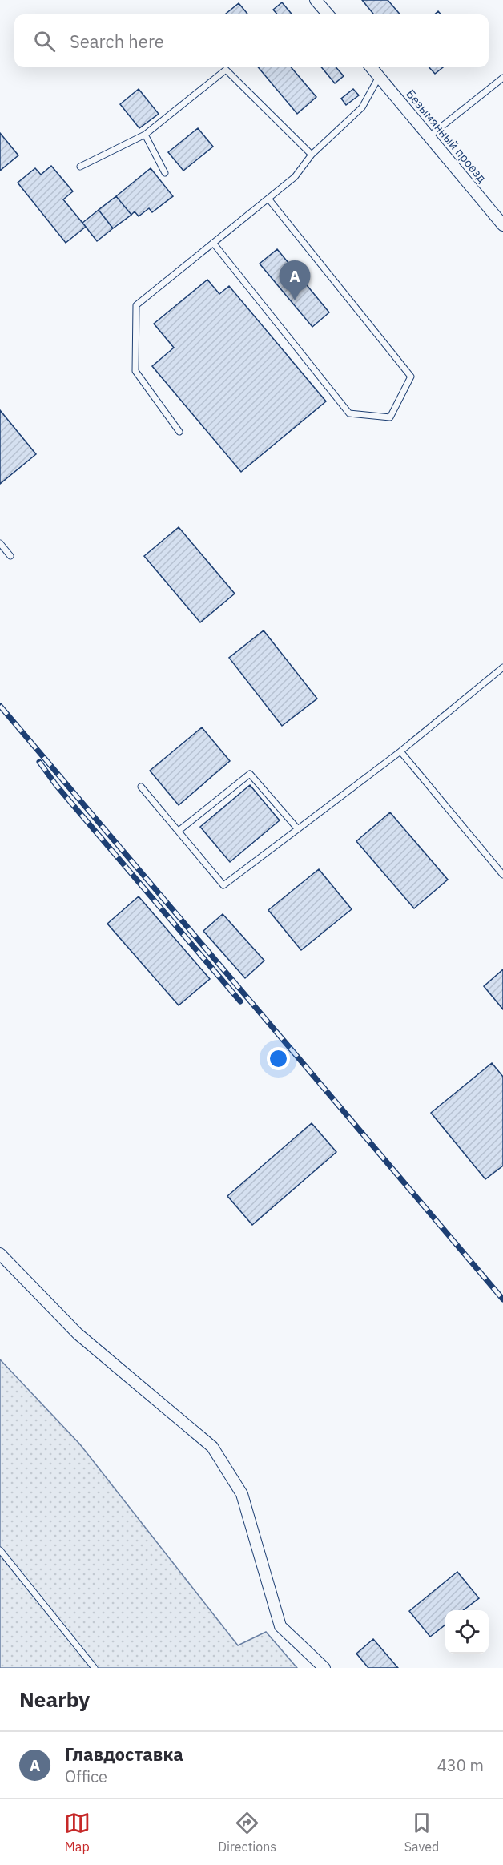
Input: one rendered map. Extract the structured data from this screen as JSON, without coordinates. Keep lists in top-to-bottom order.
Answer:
{
  "streets": {
    "street": ["Безымянный проезд"]
  },
  "page": {
    "search": "Search here",
    "pins": "A",
    "heading": "Nearby",
    "list": [
      {
        "mark": "A",
        "name": "Главдоставка",
        "note": "Office",
        "value": "430 m"
      }
    ],
    "nav": ["Map", "Directions", "Saved"]
  }
}
